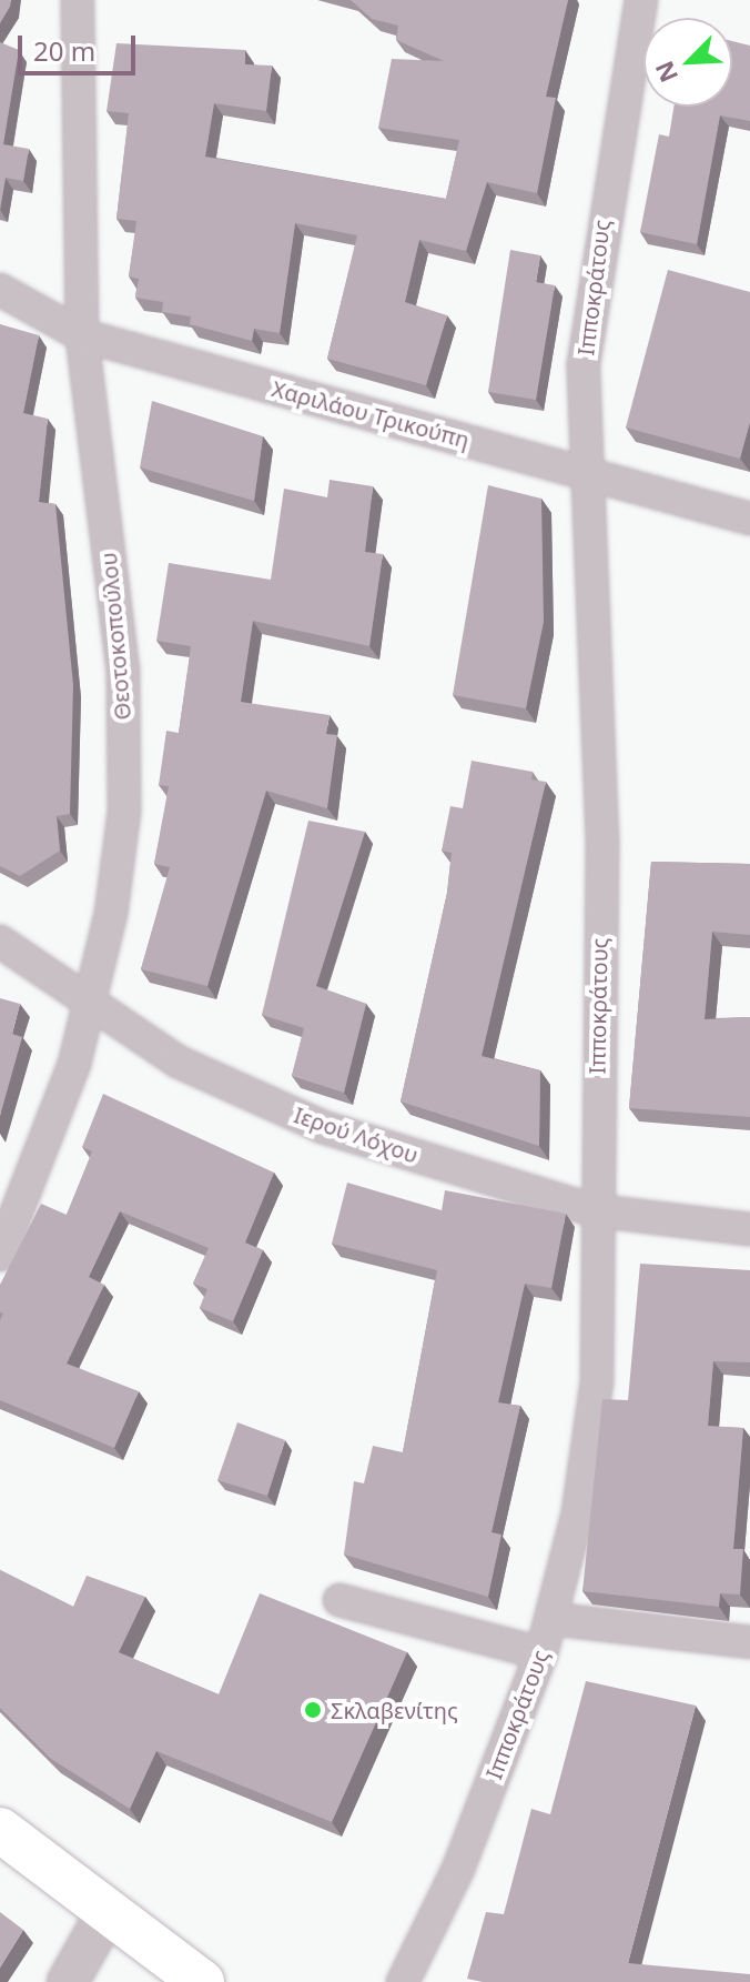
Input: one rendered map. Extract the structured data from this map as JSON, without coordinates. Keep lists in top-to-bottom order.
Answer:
{
  "streets": {
    "street": [
      "Ιπποκράτους",
      "Χαριλάου Τρικούπη",
      "Θεοτοκοπούλου",
      "Ιερού Λόχου"
    ]
  },
  "crossings": [
    ["Ιπποκράτους", "Χαριλάου Τρικούπη"],
    ["Ιπποκράτους", "Ιερού Λόχου"],
    ["Χαριλάου Τρικούπη", "Θεοτοκοπούλου"],
    ["Θεοτοκοπούλου", "Ιερού Λόχου"]
  ],
  "places": ["Σκλαβενίτης"],
  "scale_bar": "20 m",
  "north": "bottom left"
}
